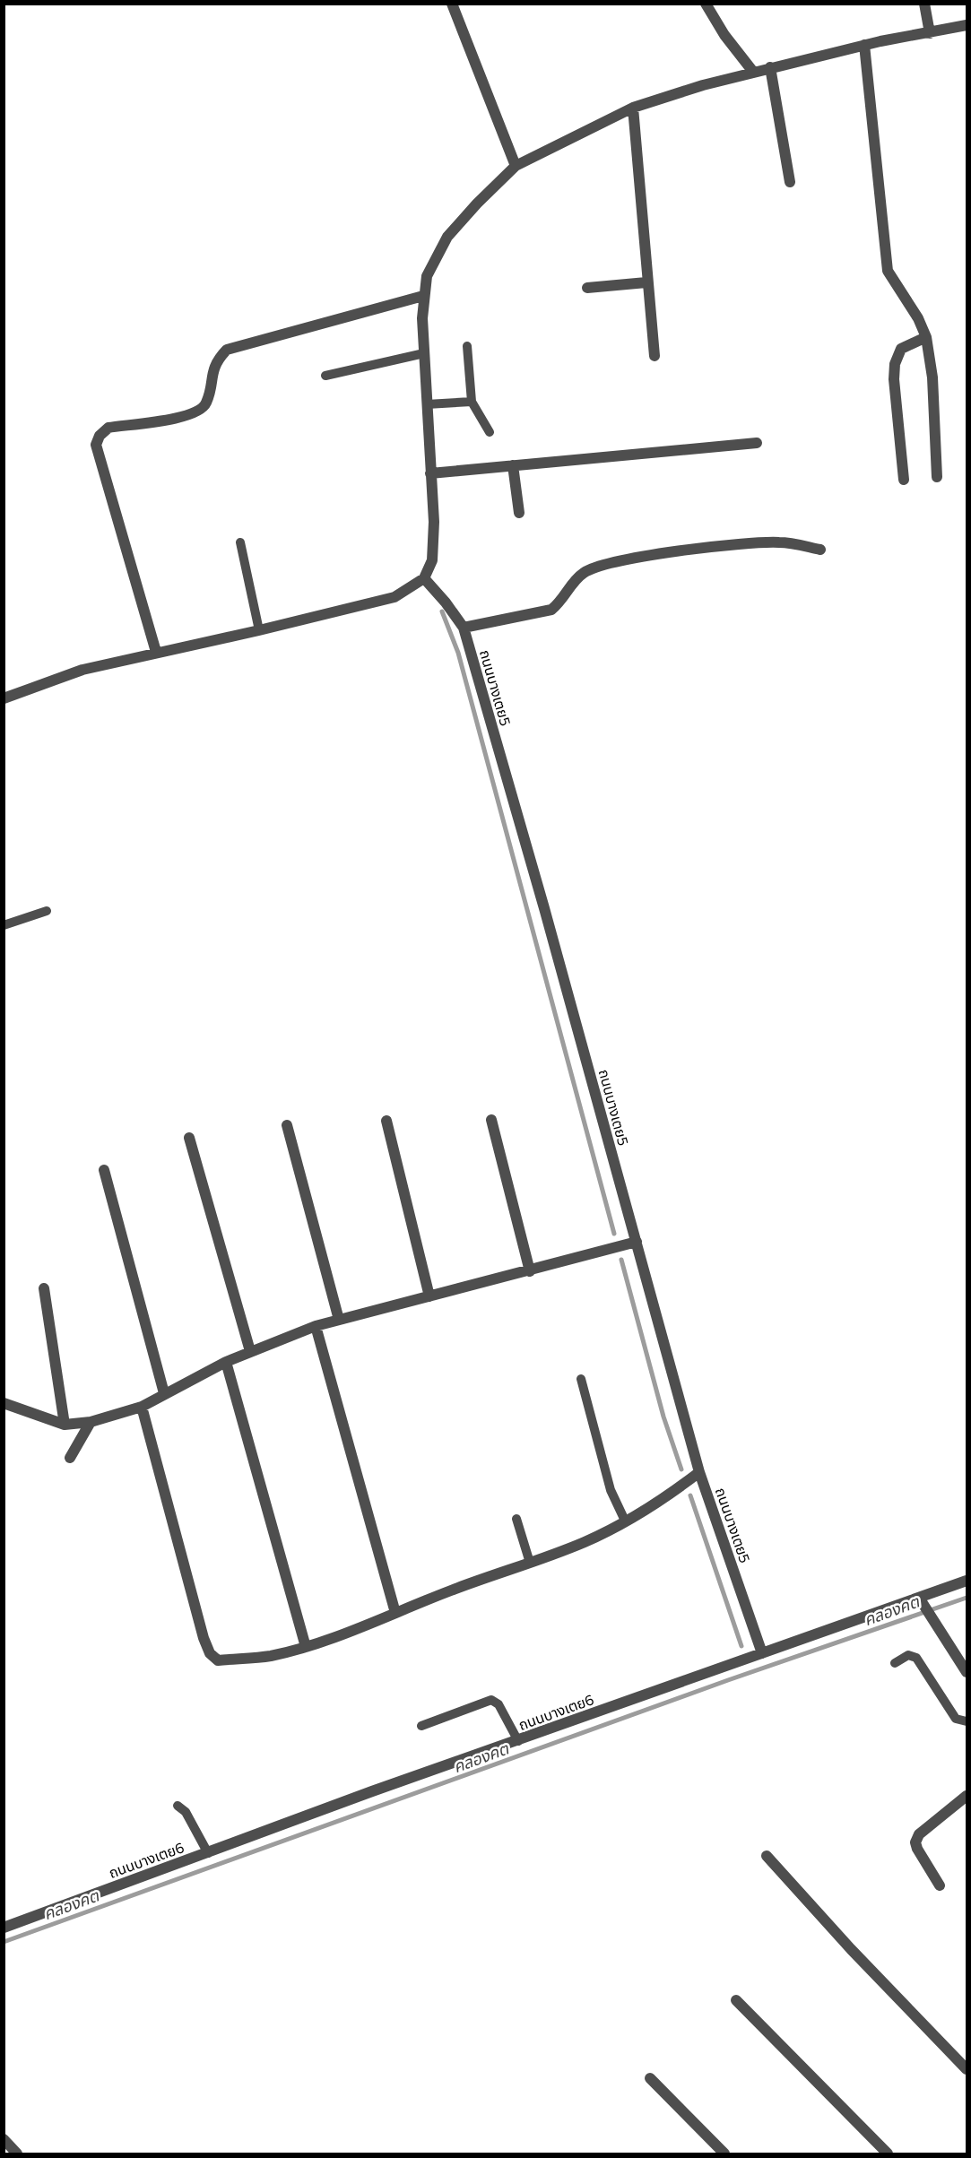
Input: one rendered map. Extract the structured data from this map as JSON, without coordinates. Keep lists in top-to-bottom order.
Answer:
{
  "streets": {
    "street": ["ถนนบางเตย5", "ถนนบางเตย6"]
  },
  "crossings": [
    ["ถนนบางเตย5", "ถนนบางเตย6"]
  ],
  "water": ["คลองคต"]
}
